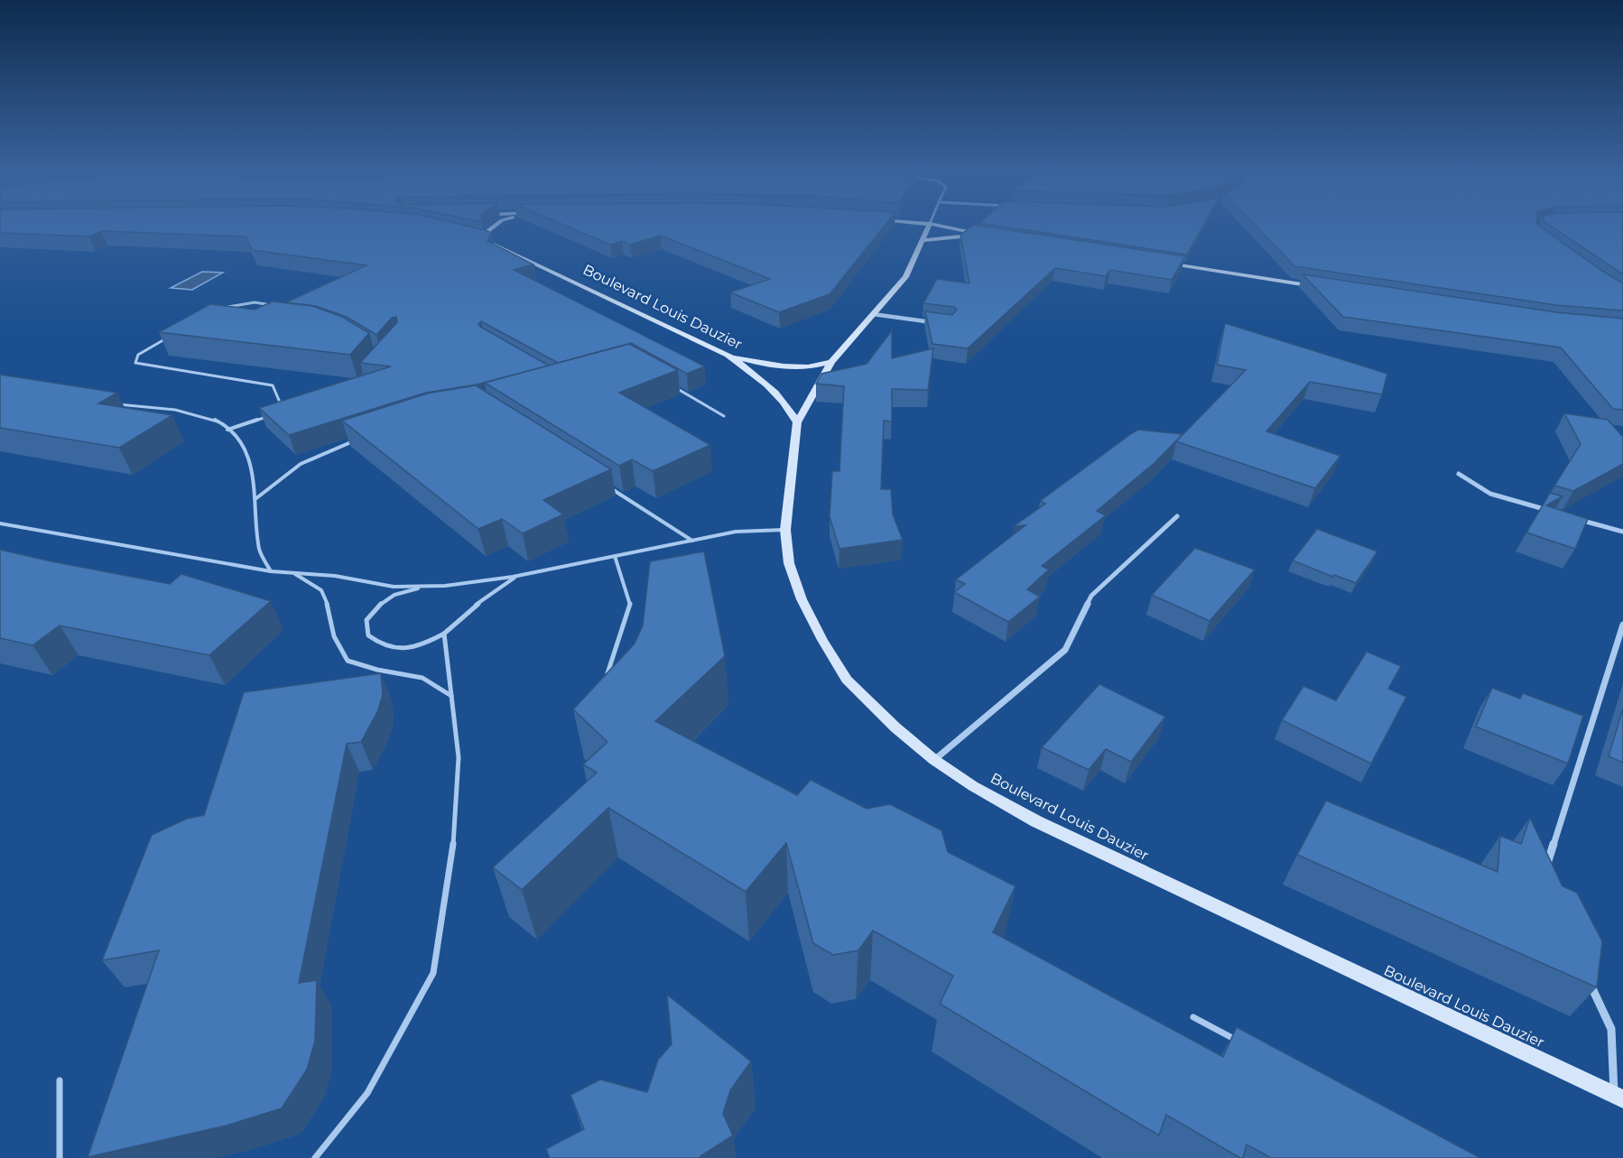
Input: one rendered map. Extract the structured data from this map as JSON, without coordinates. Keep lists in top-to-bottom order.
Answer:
{
  "streets": {
    "street": ["Boulevard Louis Dauzier"]
  }
}
